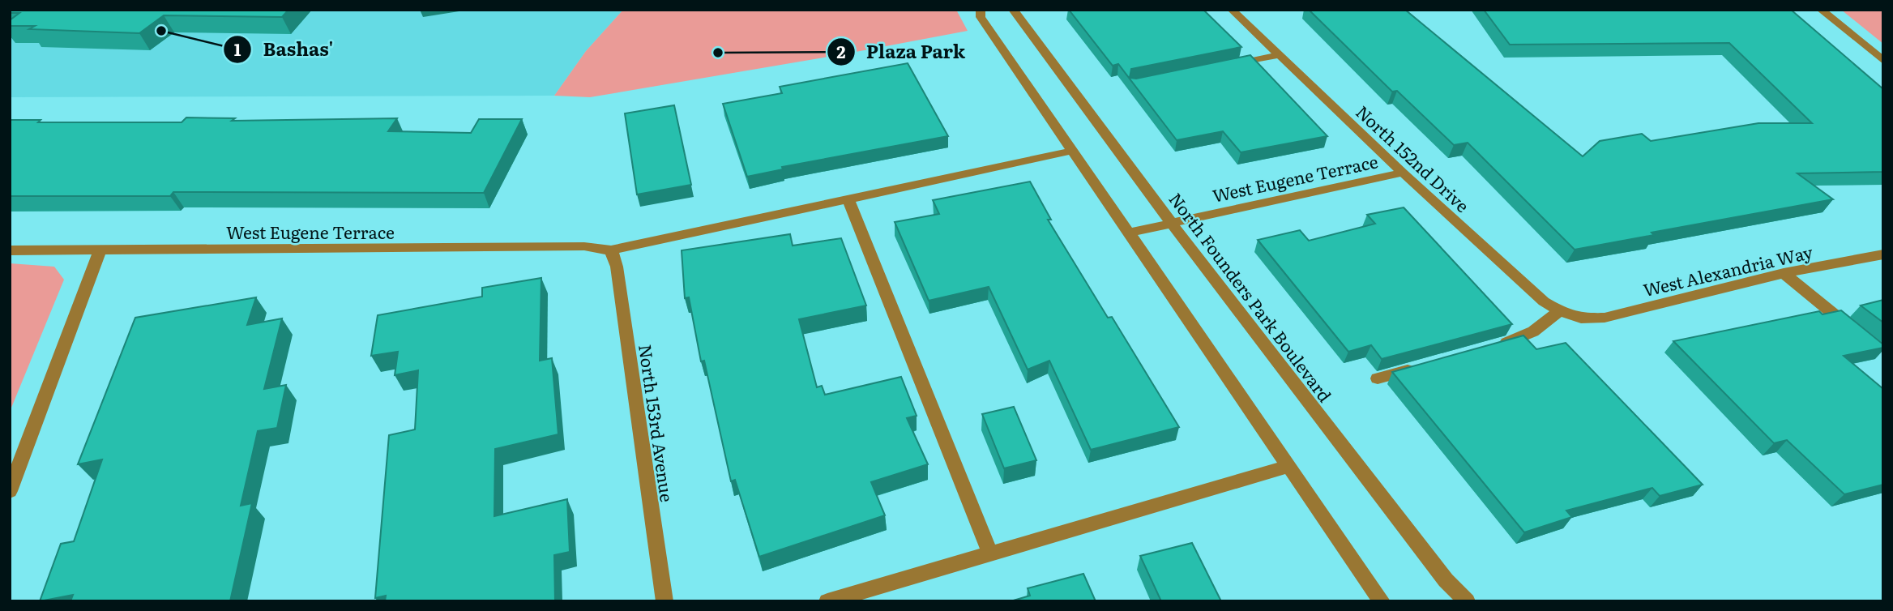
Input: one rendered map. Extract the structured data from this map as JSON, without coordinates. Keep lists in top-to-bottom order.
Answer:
{
  "streets": {
    "street": [
      "North 152nd Drive",
      "West Eugene Terrace",
      "West Alexandria Way",
      "North Founders Park Boulevard",
      "North 153rd Avenue"
    ]
  },
  "crossings": [
    ["North 152nd Drive", "West Eugene Terrace"],
    ["North 152nd Drive", "West Alexandria Way"],
    ["West Eugene Terrace", "North Founders Park Boulevard"],
    ["West Eugene Terrace", "North 153rd Avenue"]
  ],
  "places": ["Bashas'", "Plaza Park"]
}
